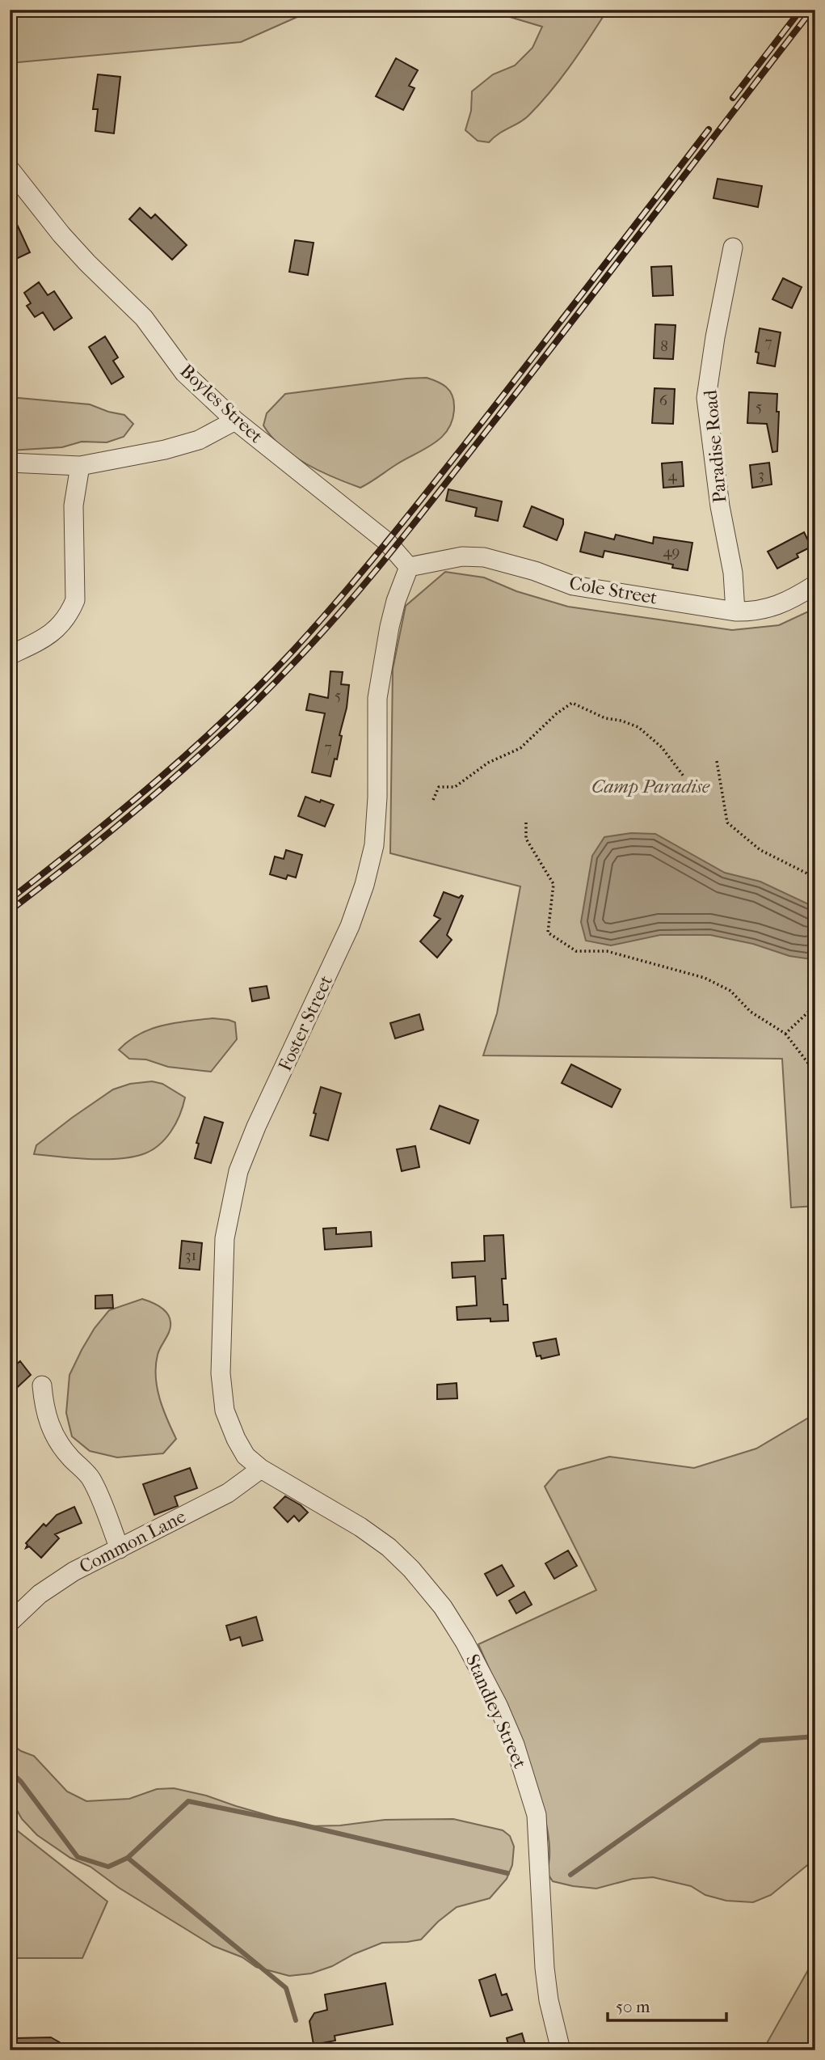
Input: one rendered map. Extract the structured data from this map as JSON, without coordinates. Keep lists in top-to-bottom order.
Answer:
{
  "streets": {
    "street": [
      "Boyles Street",
      "Paradise Road",
      "Cole Street",
      "Foster Street",
      "Common Lane",
      "Standley Street"
    ]
  },
  "crossings": [
    ["Boyles Street", "Cole Street"],
    ["Boyles Street", "Foster Street"],
    ["Paradise Road", "Cole Street"],
    ["Cole Street", "Foster Street"],
    ["Foster Street", "Common Lane"],
    ["Foster Street", "Standley Street"],
    ["Common Lane", "Standley Street"]
  ],
  "parks": ["Camp Paradise"],
  "house_numbers": [
    "7",
    "8",
    "6",
    "5",
    "3",
    "4",
    "49",
    "5",
    "7",
    "31"
  ],
  "scale_bar": "50 m"
}
